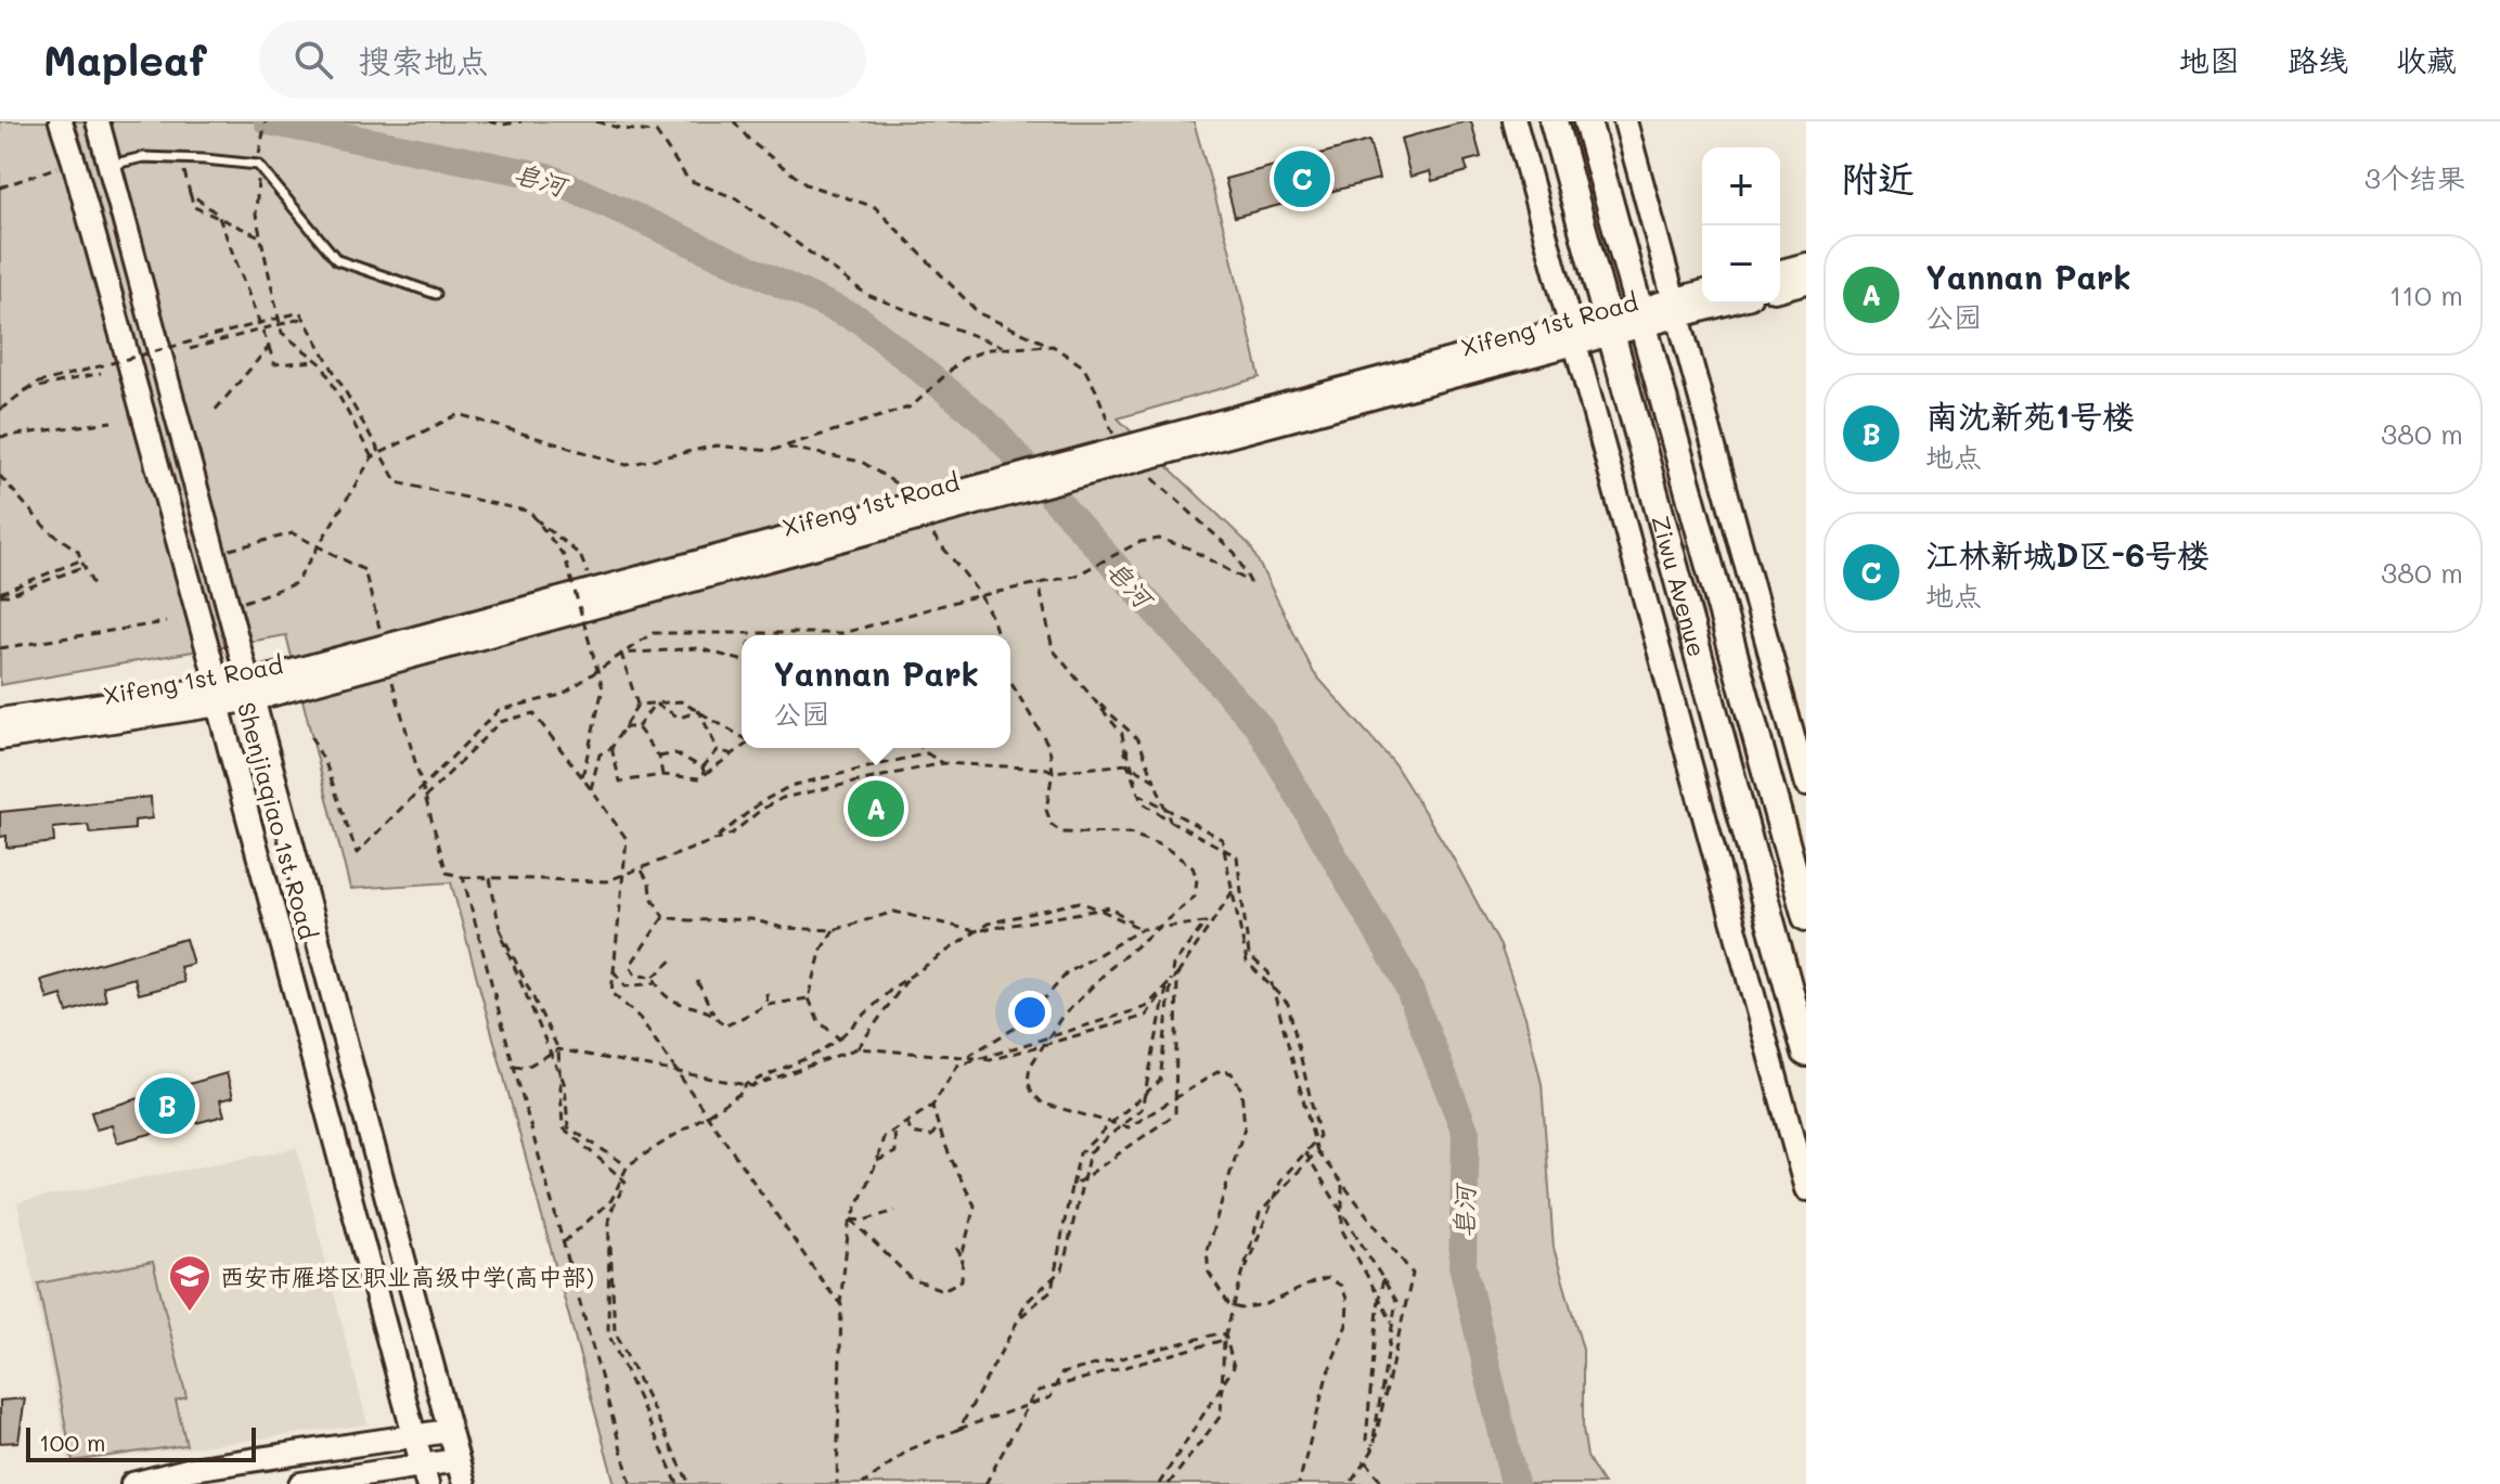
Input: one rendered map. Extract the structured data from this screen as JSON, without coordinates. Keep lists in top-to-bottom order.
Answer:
{
  "streets": {
    "main road": ["Xifeng 1st Road", "Ziwu Avenue", "Shenjiaqiao 1st Road"]
  },
  "crossings": [
    ["Xifeng 1st Road", "Ziwu Avenue"],
    ["Xifeng 1st Road", "Shenjiaqiao 1st Road"]
  ],
  "water": ["皂河"],
  "places": {
    "school or university": ["西安市雁塔区职业高级中学(高中部)"]
  },
  "scale_bar": "100 m",
  "page": {
    "header": "Mapleaf",
    "search": "搜索地点",
    "nav": ["地图", "路线", "收藏"],
    "heading": ["附近", "3个结果"],
    "pins": ["C", "A", "B"],
    "map_buttons": ["+", "−"],
    "list": [
      {
        "mark": "A",
        "name": "Yannan Park",
        "note": "公园",
        "value": "110 m"
      },
      {
        "mark": "B",
        "name": "南沈新苑1号楼",
        "note": "地点",
        "value": "380 m"
      },
      {
        "mark": "C",
        "name": "江林新城D区-6号楼",
        "note": "地点",
        "value": "380 m"
      }
    ],
    "popup": ["Yannan Park", "公园"],
    "scale": "100 m"
  }
}
